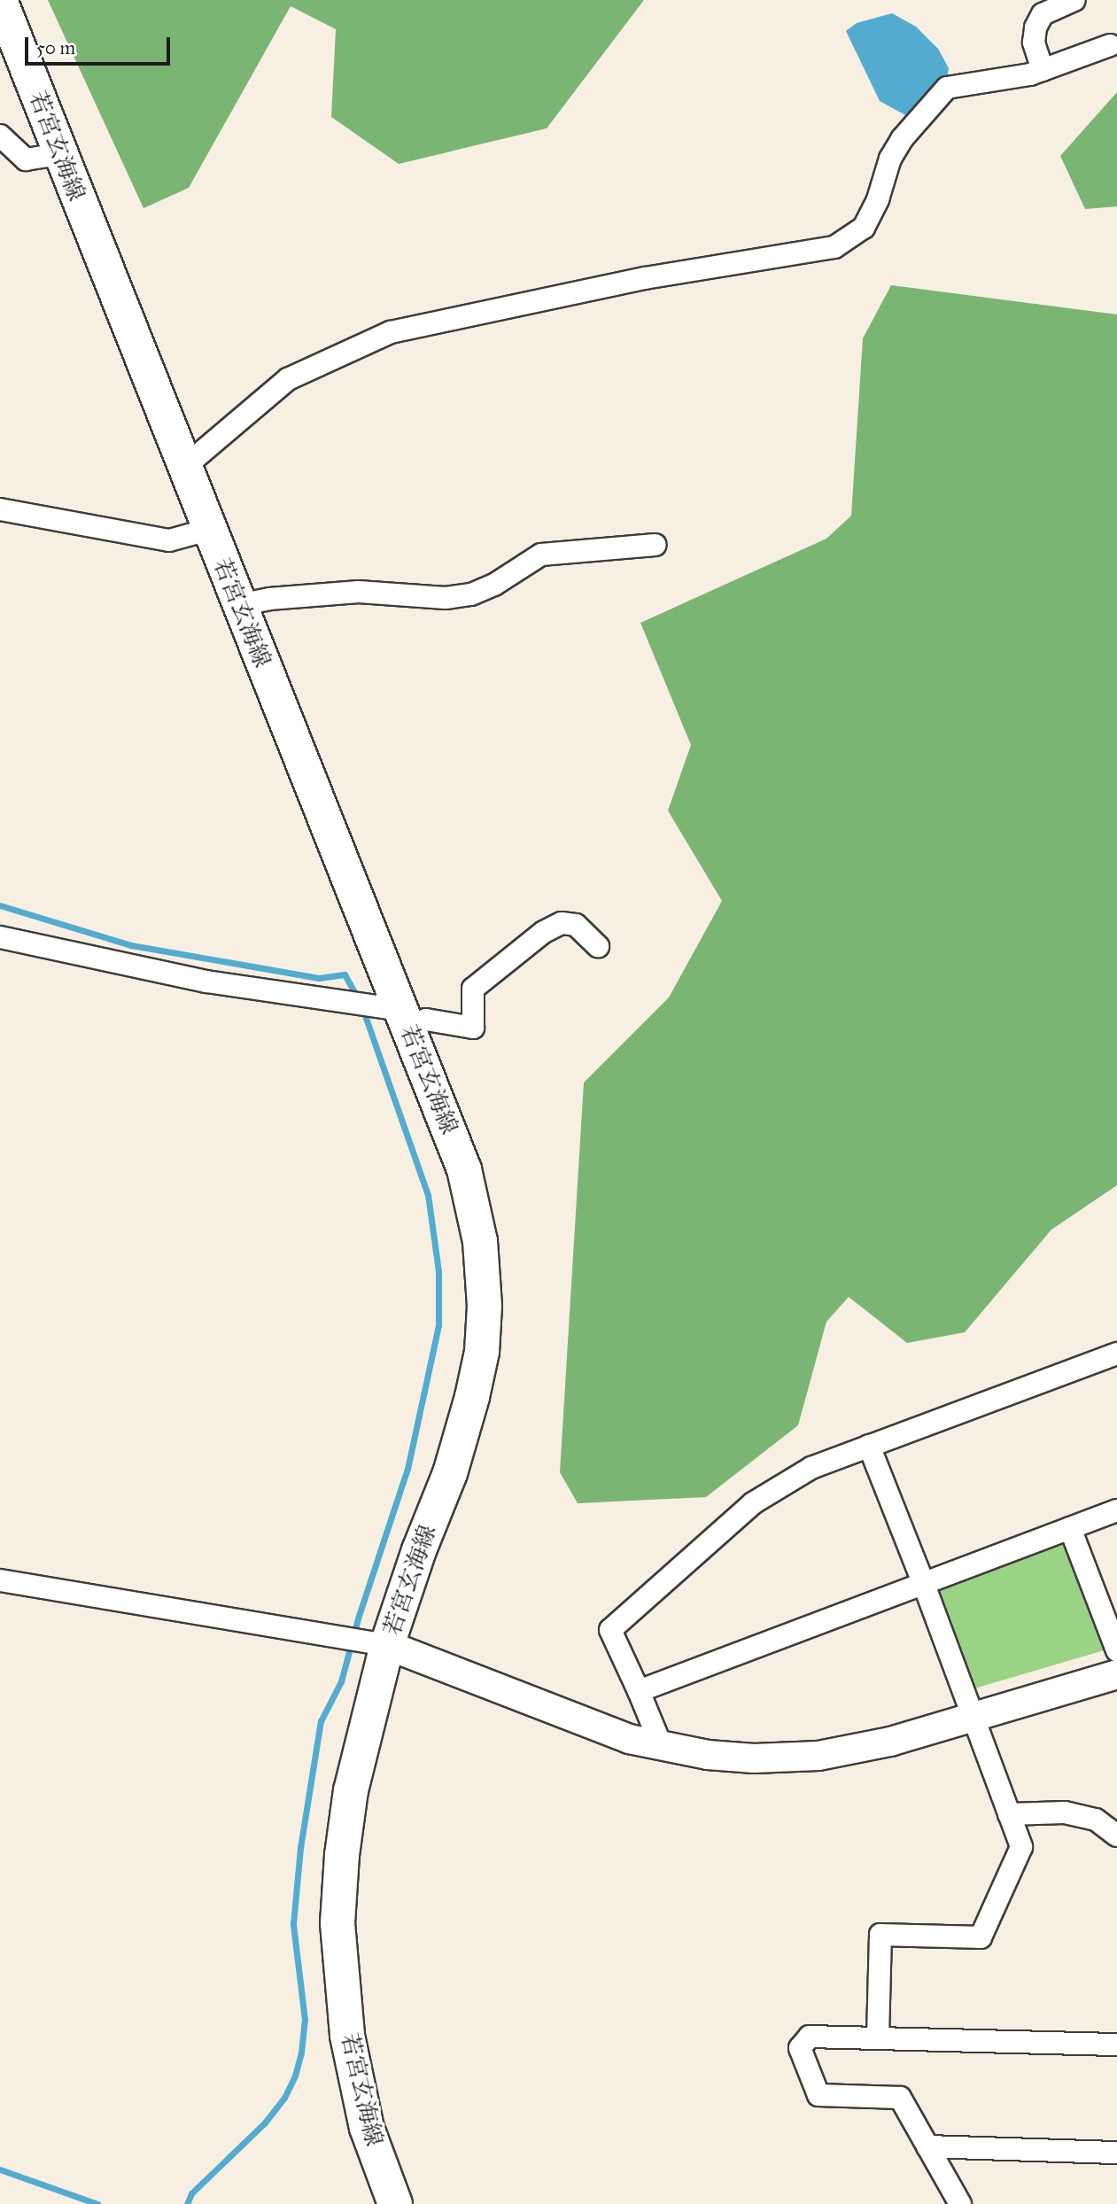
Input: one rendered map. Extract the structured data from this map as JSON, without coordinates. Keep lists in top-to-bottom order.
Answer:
{
  "streets": {
    "main road": ["若宮玄海線"]
  },
  "scale_bar": "50 m"
}
